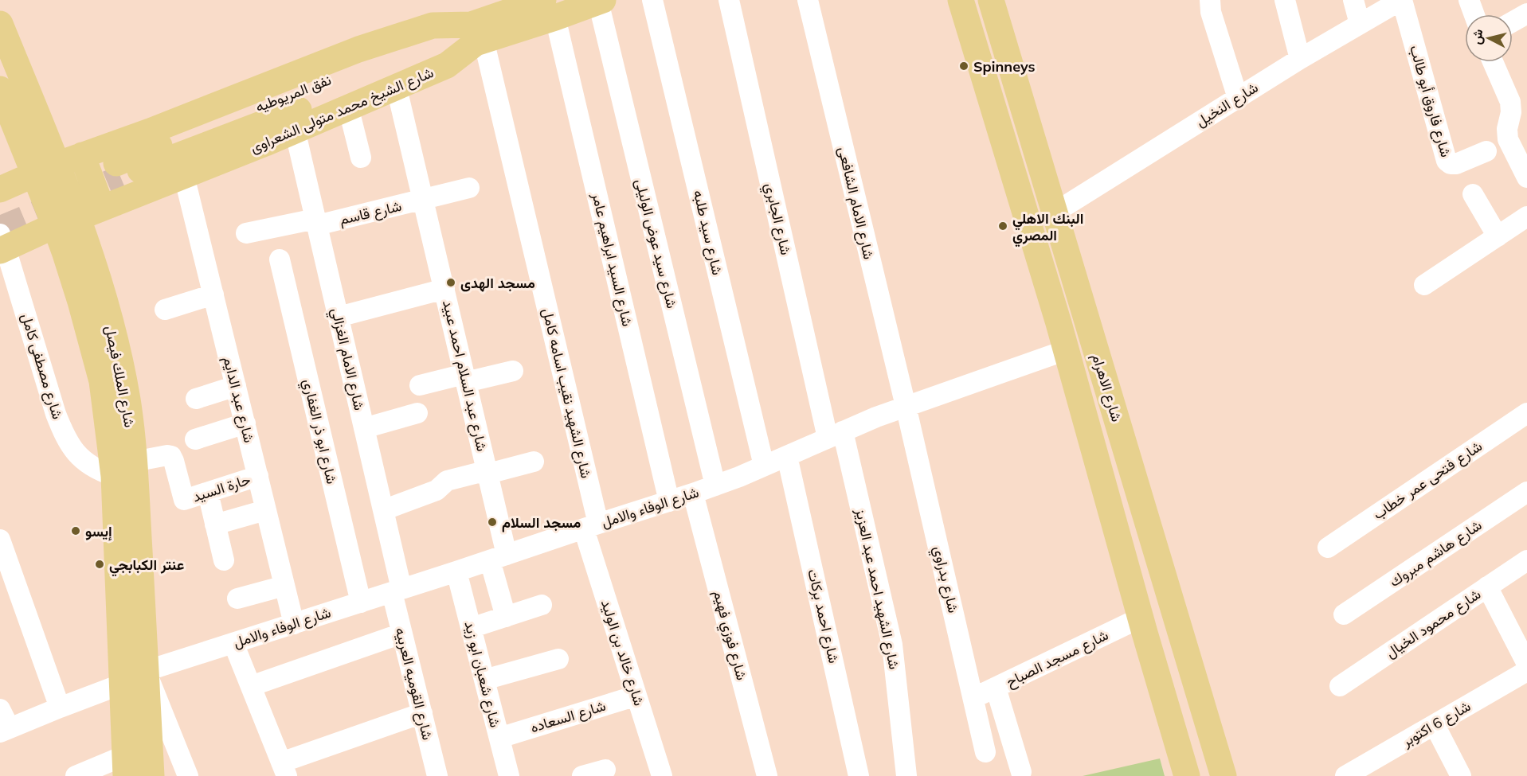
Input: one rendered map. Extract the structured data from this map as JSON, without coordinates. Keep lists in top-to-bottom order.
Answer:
{
  "streets": {
    "main road": [
      "نفق المريوطيه",
      "شارع الشيخ محمد متولى الشعراوى",
      "شارع الملك فيصل",
      "شارع الاهرام"
    ],
    "street": [
      "شارع فاروق أبو طالب",
      "شارع النخيل",
      "شارع الامام الشافعى",
      "شارع قاسم",
      "شارع الجابري",
      "شارع سيد طلبه",
      "شارع سيد عوض الوليلى",
      "شارع السيد ابراهيم عامر",
      "شارع الامام الغزالي",
      "شارع مصطفى كامل",
      "شارع عبد السلام احمد عبيد",
      "شارع الشهيد نقيب اسامه كامل",
      "شارع عبد الدايم",
      "شارع ابو ذر الغفاري",
      "شارع فتحى عمر خطاب",
      "حارة السيد",
      "شارع الوفاء والامل",
      "شارع هاشم مبروك",
      "شارع بدراوي",
      "شارع الشهيد احمد عبد العزيز",
      "شارع احمد بركات",
      "شارع محمود الخيال",
      "شارع فوزي فهيم",
      "شارع خالد بن الوليد",
      "شارع مسجد الصباح",
      "شارع شعبان ابو زيد",
      "شارع القوميه العربيه",
      "شارع السعاده",
      "شارع 6 اكتوبر"
    ]
  },
  "crossings": [
    ["نفق المريوطيه", "شارع الشيخ محمد متولى الشعراوى"],
    ["نفق المريوطيه", "شارع الشهيد نقيب اسامه كامل"],
    ["شارع فاروق أبو طالب", "شارع النخيل"],
    ["شارع النخيل", "شارع الاهرام"],
    ["شارع الشيخ محمد متولى الشعراوى", "شارع سيد عوض الوليلى"],
    ["شارع الشيخ محمد متولى الشعراوى", "شارع السيد ابراهيم عامر"],
    ["شارع الشيخ محمد متولى الشعراوى", "شارع الامام الغزالي"],
    ["شارع الشيخ محمد متولى الشعراوى", "شارع مصطفى كامل"],
    ["شارع الشيخ محمد متولى الشعراوى", "شارع عبد السلام احمد عبيد"],
    ["شارع الشيخ محمد متولى الشعراوى", "شارع الملك فيصل"],
    ["شارع الشيخ محمد متولى الشعراوى", "شارع الشهيد نقيب اسامه كامل"],
    ["شارع الشيخ محمد متولى الشعراوى", "شارع عبد الدايم"],
    ["شارع الامام الشافعى", "شارع الوفاء والامل"],
    ["شارع الامام الشافعى", "شارع بدراوي"],
    ["شارع قاسم", "شارع الامام الغزالي"],
    ["شارع قاسم", "شارع عبد السلام احمد عبيد"],
    ["شارع الجابري", "شارع الوفاء والامل"],
    ["شارع الجابري", "شارع الشهيد احمد عبد العزيز"],
    ["شارع سيد طلبه", "شارع الوفاء والامل"],
    ["شارع سيد عوض الوليلى", "شارع الوفاء والامل"],
    ["شارع السيد ابراهيم عامر", "شارع الوفاء والامل"],
    ["شارع الامام الغزالي", "شارع الوفاء والامل"],
    ["شارع الامام الغزالي", "شارع القوميه العربيه"],
    ["شارع مصطفى كامل", "شارع الملك فيصل"],
    ["شارع مصطفى كامل", "حارة السيد"],
    ["شارع عبد السلام احمد عبيد", "شارع الوفاء والامل"],
    ["شارع الملك فيصل", "حارة السيد"],
    ["شارع الملك فيصل", "شارع الوفاء والامل"],
    ["شارع الاهرام", "شارع الوفاء والامل"],
    ["شارع الاهرام", "شارع مسجد الصباح"],
    ["شارع الشهيد نقيب اسامه كامل", "شارع الوفاء والامل"],
    ["شارع الشهيد نقيب اسامه كامل", "شارع خالد بن الوليد"],
    ["شارع عبد الدايم", "حارة السيد"],
    ["شارع عبد الدايم", "شارع الوفاء والامل"],
    ["شارع ابو ذر الغفاري", "شارع الوفاء والامل"],
    ["شارع الوفاء والامل", "شارع بدراوي"],
    ["شارع الوفاء والامل", "شارع الشهيد احمد عبد العزيز"],
    ["شارع الوفاء والامل", "شارع احمد بركات"],
    ["شارع الوفاء والامل", "شارع فوزي فهيم"],
    ["شارع الوفاء والامل", "شارع خالد بن الوليد"],
    ["شارع الوفاء والامل", "شارع شعبان ابو زيد"],
    ["شارع الوفاء والامل", "شارع القوميه العربيه"],
    ["شارع بدراوي", "شارع مسجد الصباح"],
    ["شارع خالد بن الوليد", "شارع السعاده"],
    ["شارع شعبان ابو زيد", "شارع السعاده"]
  ],
  "places": [
    "Spinneys",
    "البنك الاهلي المصري",
    "مسجد الهدى",
    "مسجد السلام",
    "إيسو",
    "عنتر الكبابجي"
  ],
  "north": "left"
}
